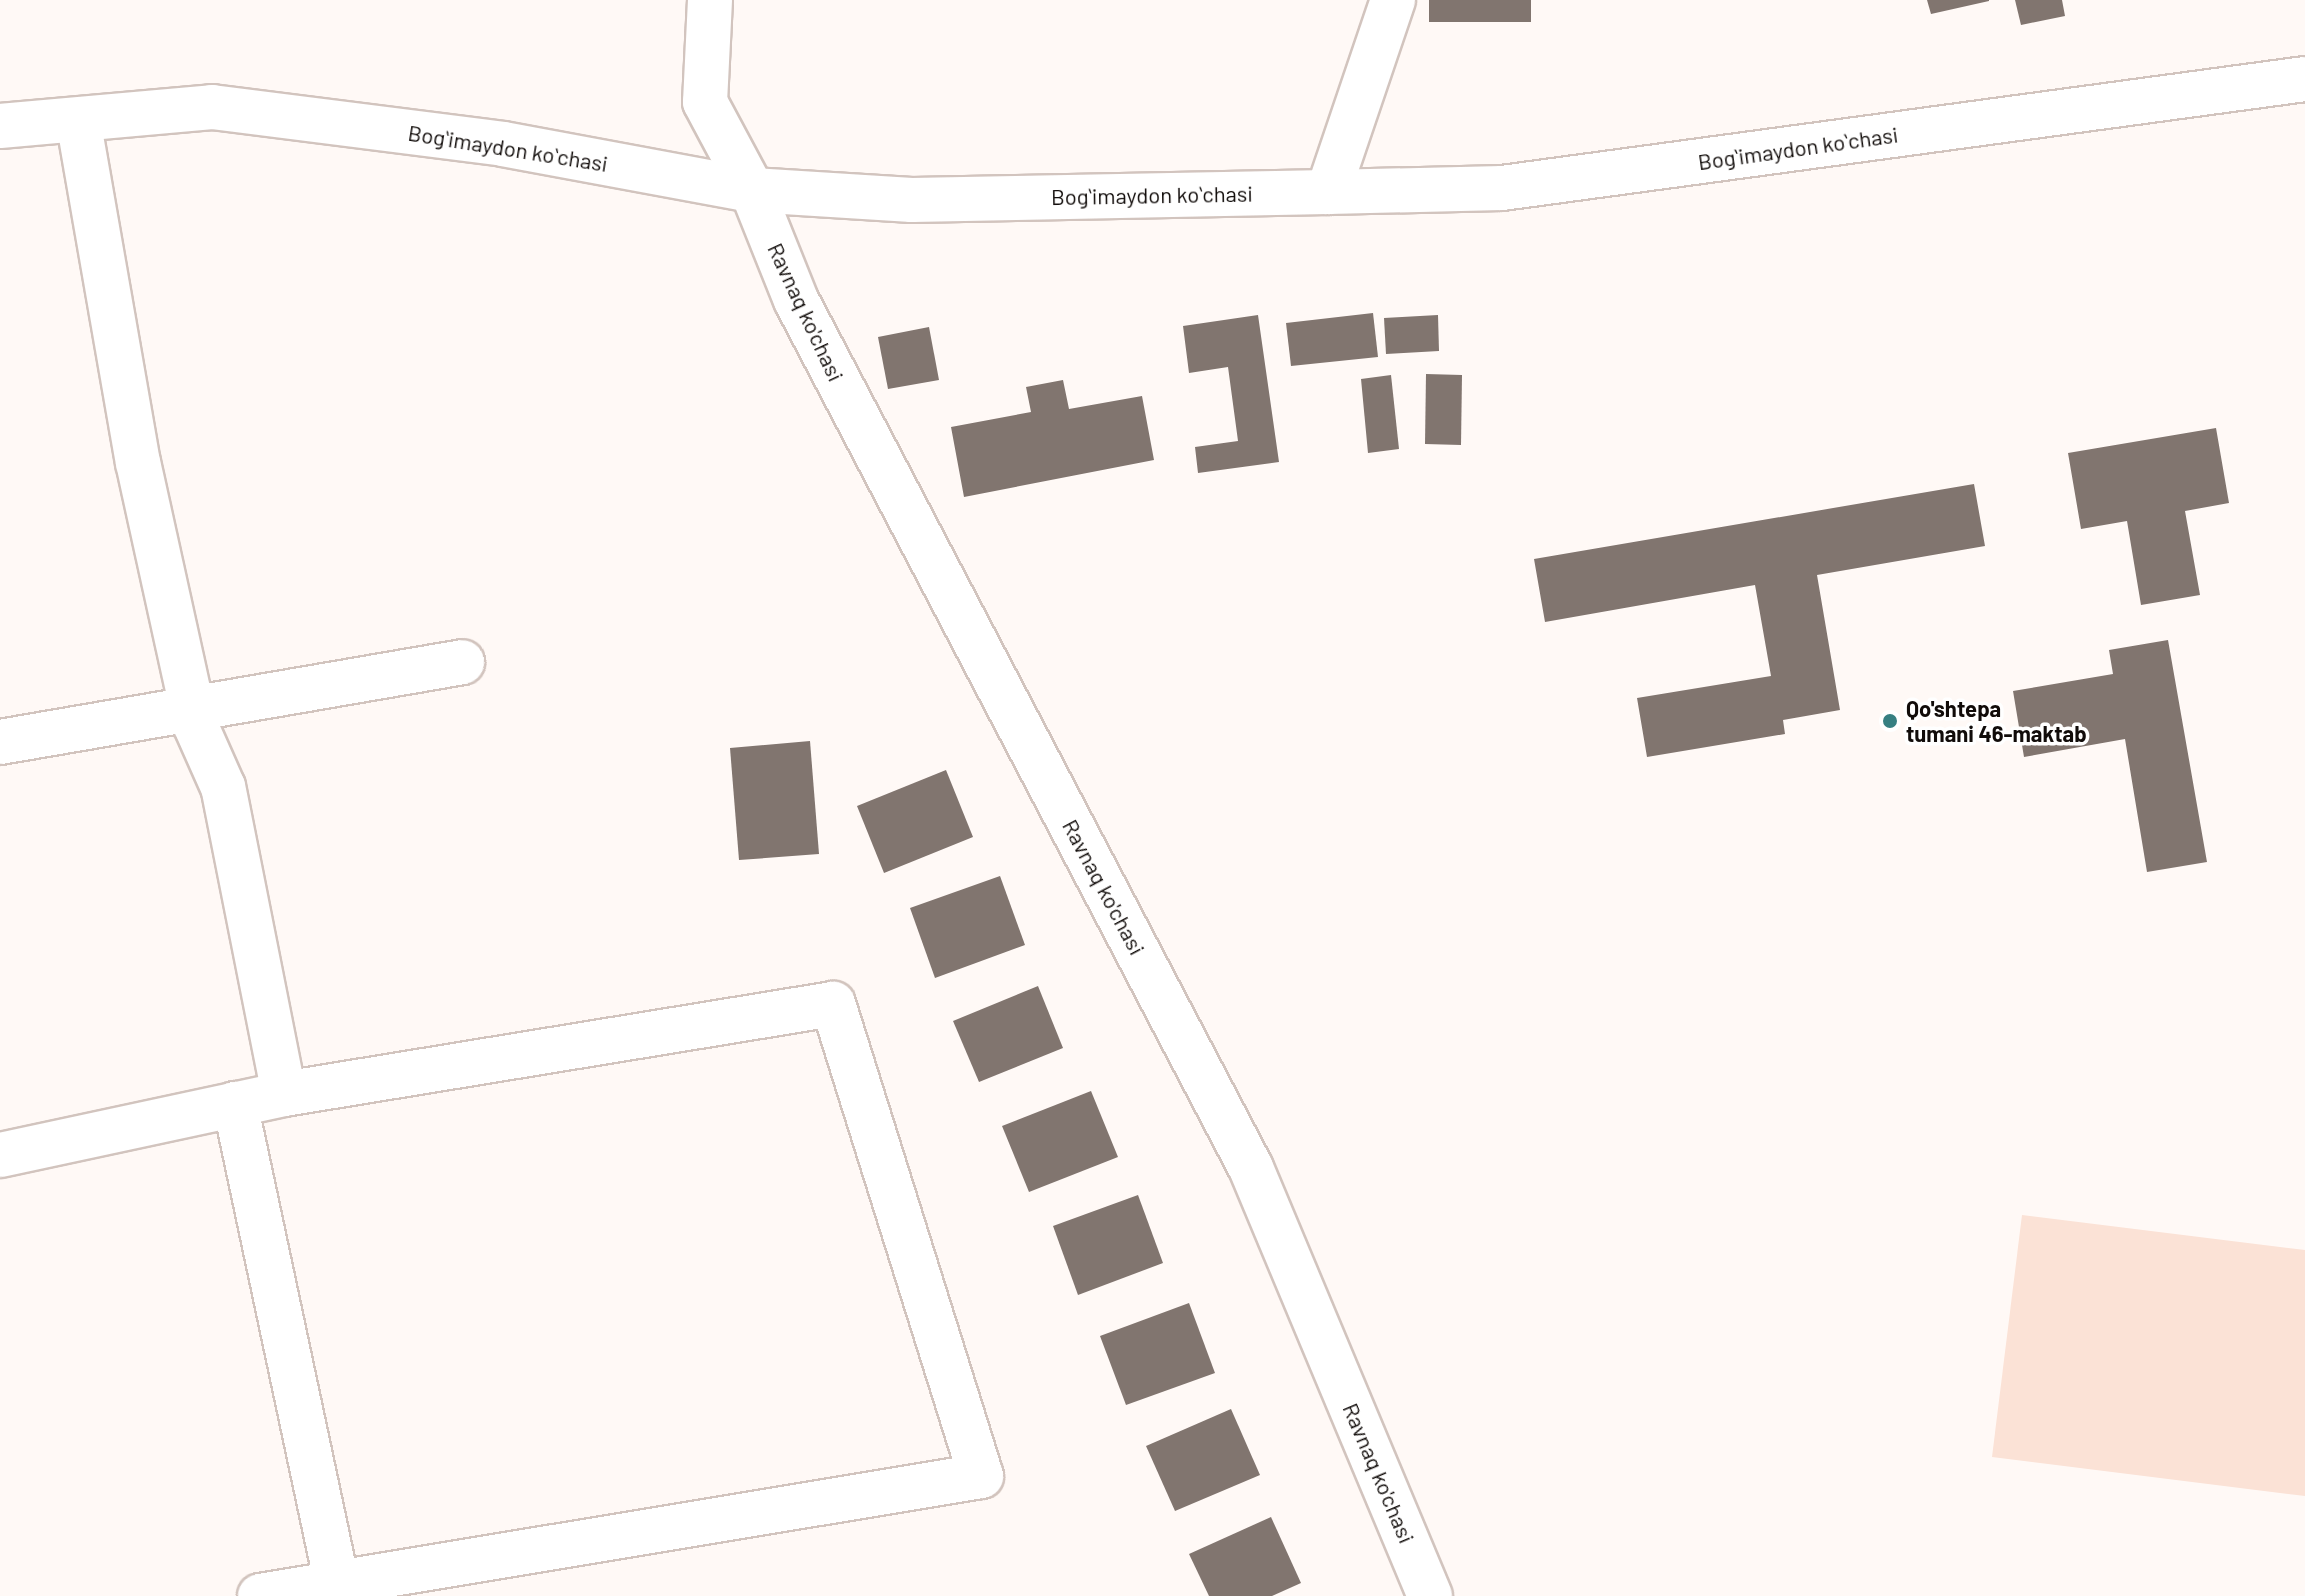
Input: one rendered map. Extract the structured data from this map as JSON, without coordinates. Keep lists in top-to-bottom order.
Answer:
{
  "streets": {
    "street": ["Bogʻimaydon koʻchasi", "Ravnaq ko'chasi"]
  },
  "crossings": [
    ["Bogʻimaydon koʻchasi", "Ravnaq ko'chasi"]
  ],
  "places": ["Qo'shtepa tumani 46-maktab"]
}
